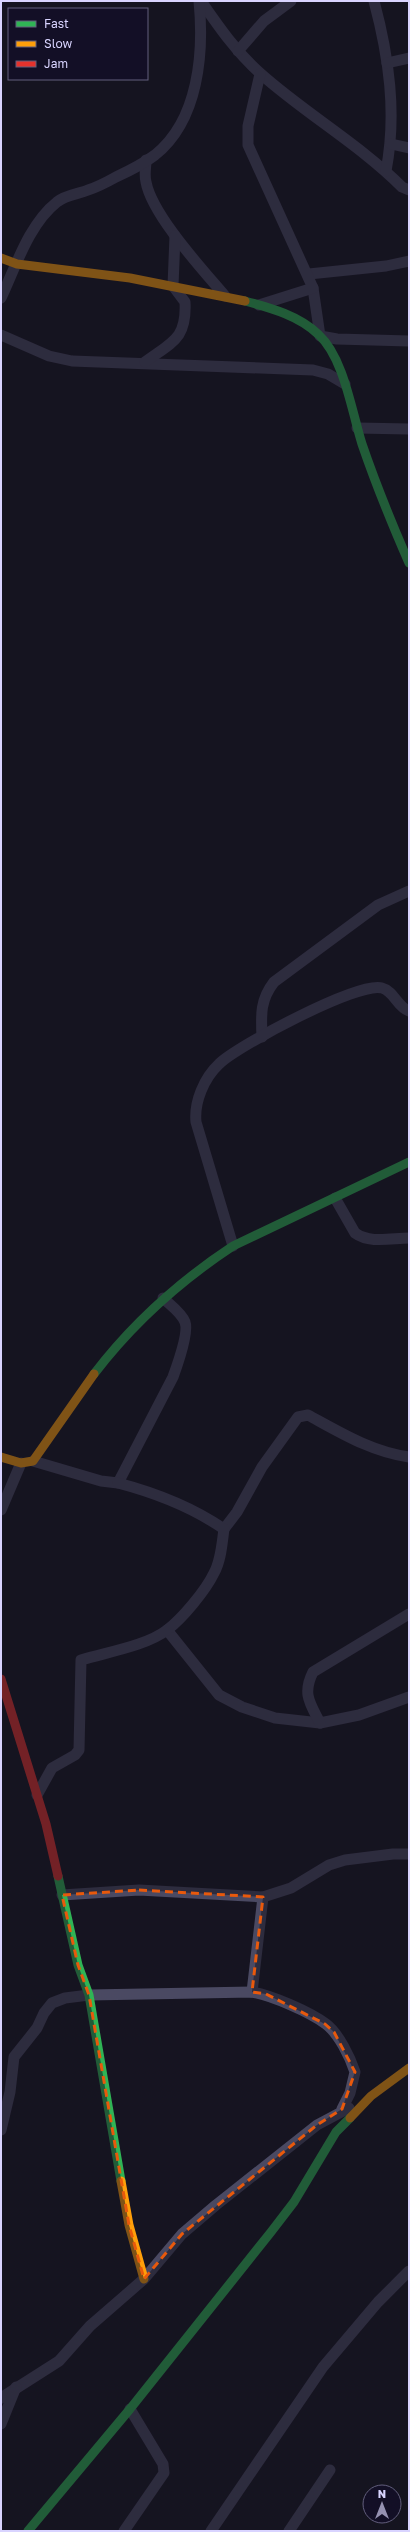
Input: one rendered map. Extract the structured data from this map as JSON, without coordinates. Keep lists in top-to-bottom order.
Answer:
{
  "legend": ["Fast", "Slow", "Jam"],
  "north": "top"
}
